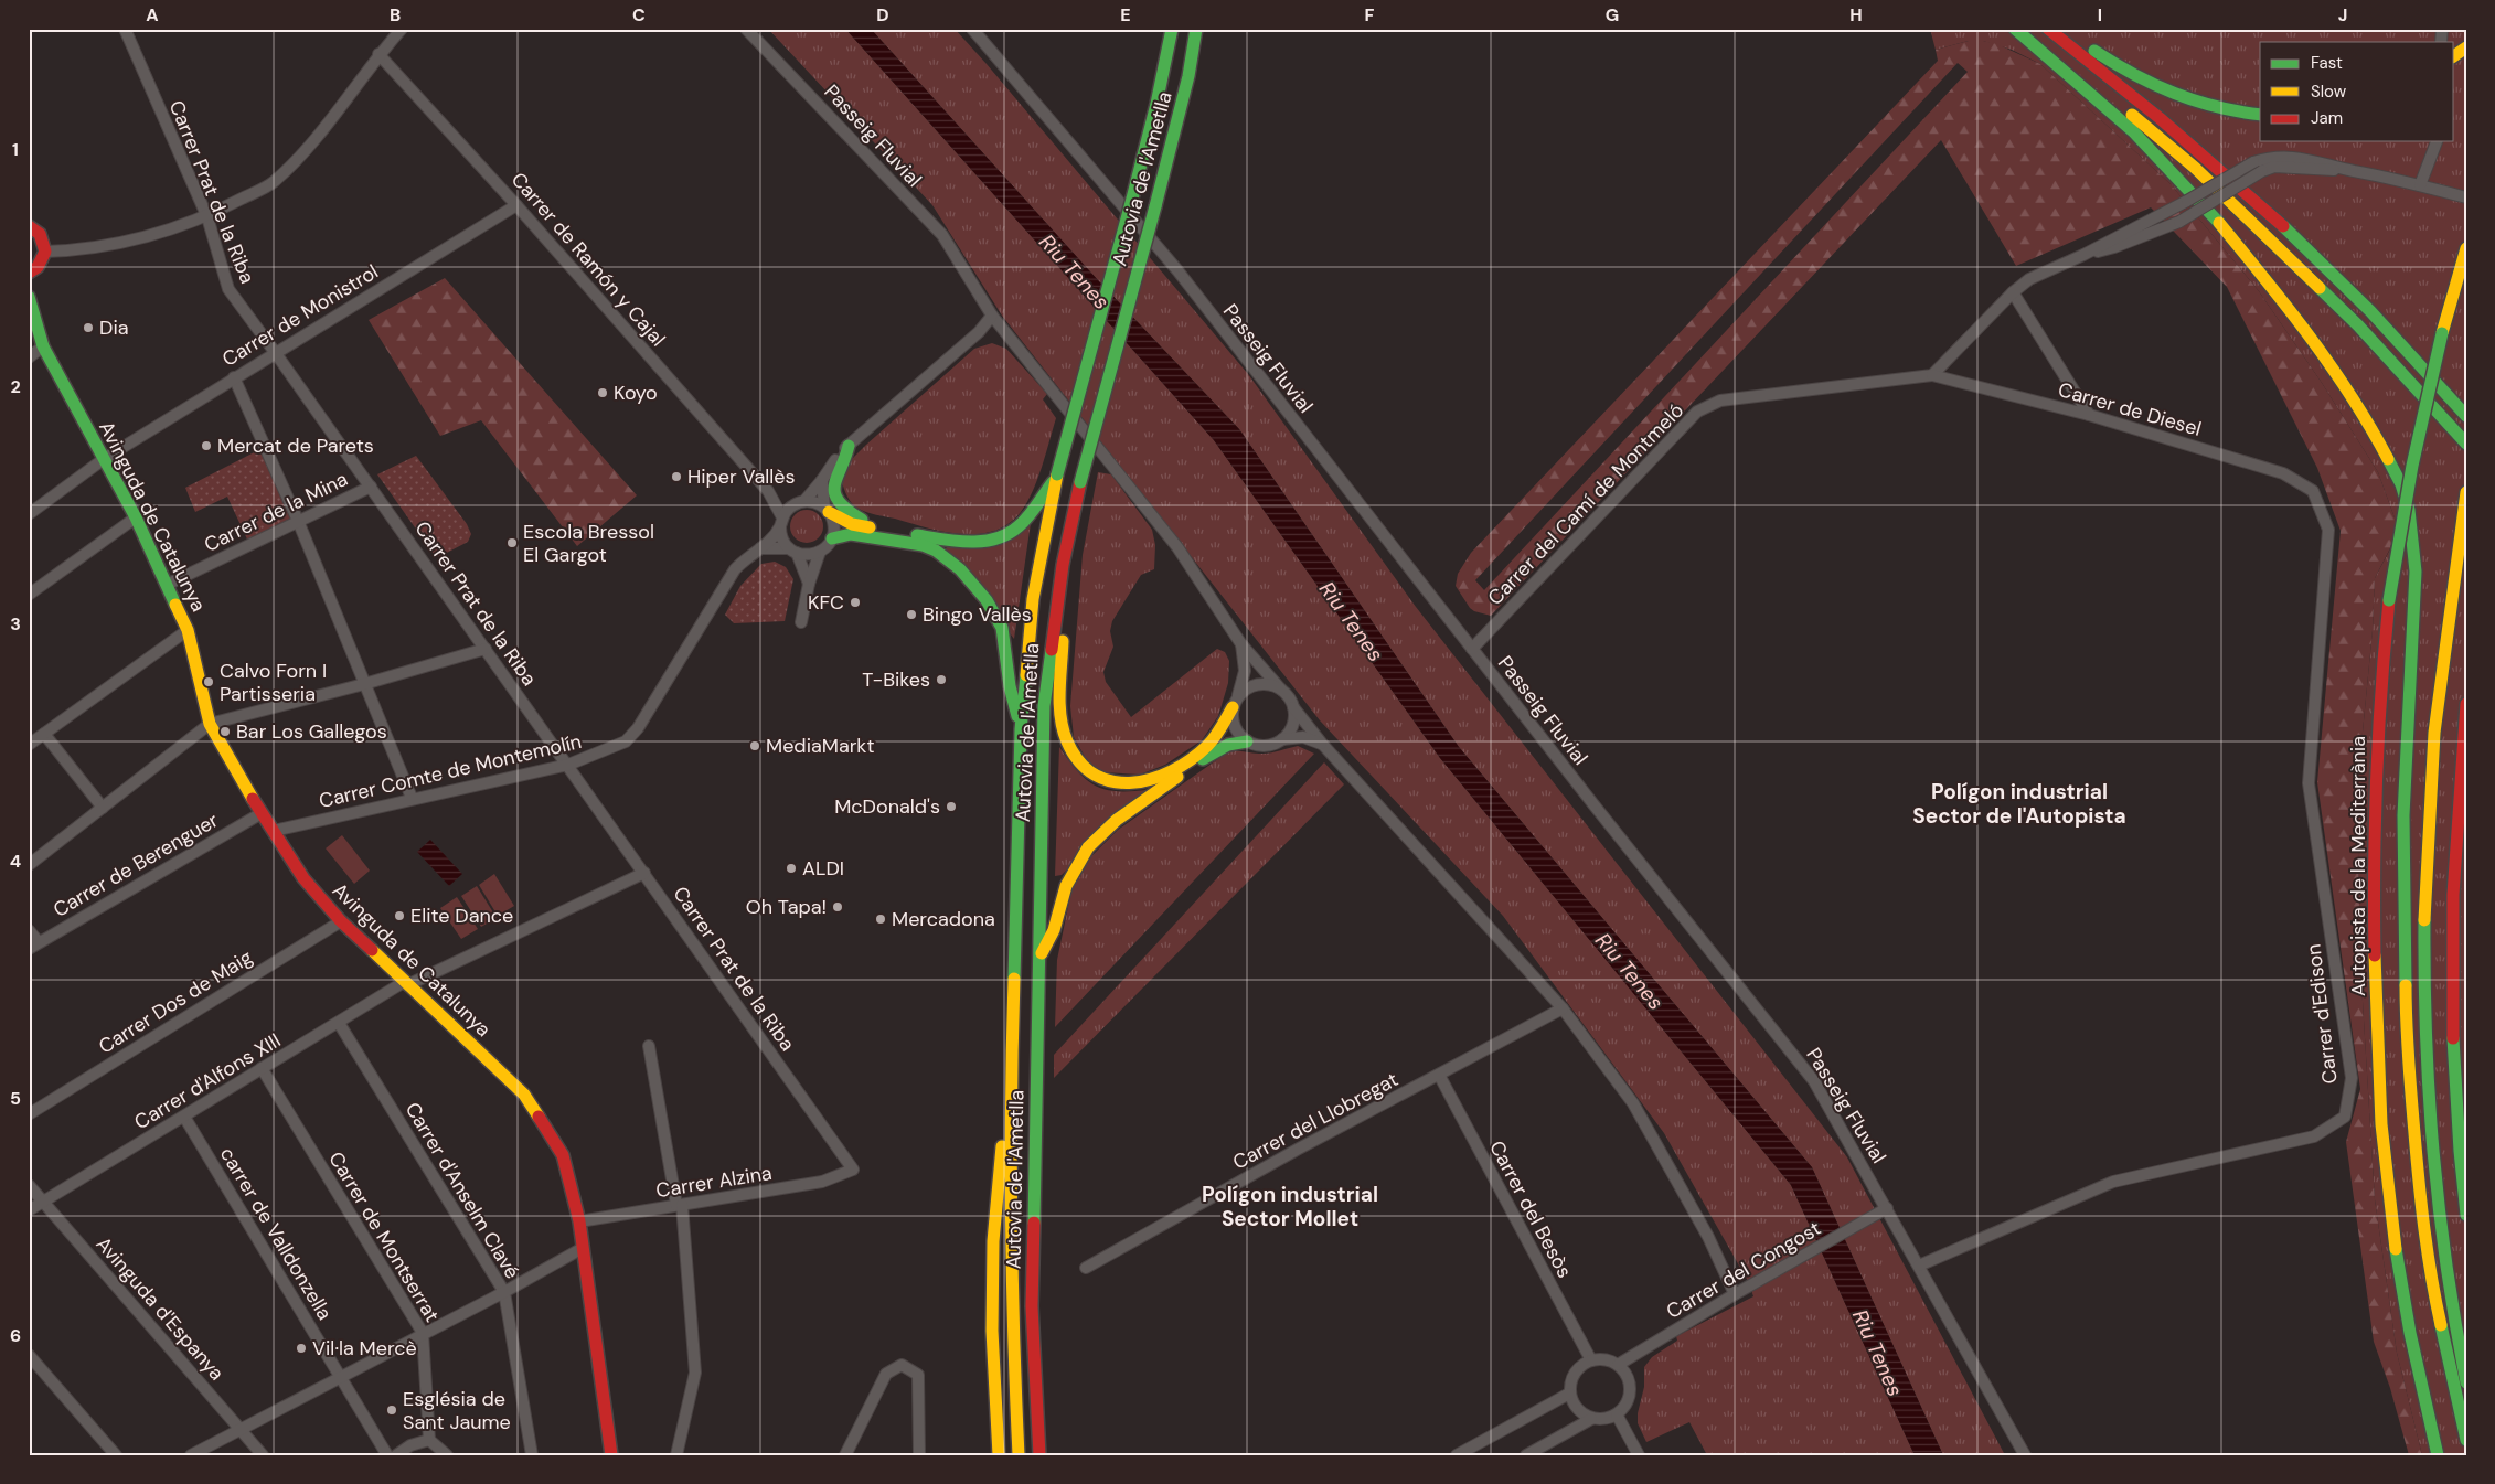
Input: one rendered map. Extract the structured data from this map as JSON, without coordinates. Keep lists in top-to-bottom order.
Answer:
{
  "streets": {
    "main road": ["Autovia de l'Ametlla", "Avinguda de Catalunya", "Autopista de la Mediterrània"],
    "street": [
      "Passeig Fluvial",
      "Carrer Prat de la Riba",
      "Carrer de Ramón y Cajal",
      "Carrer de Monistrol",
      "Carrer de Diesel",
      "Carrer del Camí de Montmeló",
      "Carrer de la Mina",
      "Carrer Comte de Montemolín",
      "Carrer de Berenguer",
      "Carrer Dos de Maig",
      "Carrer d'Edison",
      "Carrer d'Alfons XIII",
      "Carrer del Llobregat",
      "Carrer Alzina",
      "Carrer d'Anselm Clavé",
      "Carrer del Besòs",
      "carrer de Valldonzella",
      "Carrer de Montserrat",
      "Carrer del Congost",
      "Avinguda d'Espanya"
    ]
  },
  "crossings": [
    ["Passeig Fluvial", "Carrer del Camí de Montmeló"],
    ["Passeig Fluvial", "Carrer d'Edison"],
    ["Passeig Fluvial", "Carrer del Congost"],
    ["Carrer Prat de la Riba", "Carrer de Monistrol"],
    ["Carrer Prat de la Riba", "Carrer de la Mina"],
    ["Carrer Prat de la Riba", "Carrer Comte de Montemolín"],
    ["Carrer Prat de la Riba", "Carrer d'Alfons XIII"],
    ["Carrer Prat de la Riba", "Carrer Alzina"],
    ["Carrer de Ramón y Cajal", "Carrer de Monistrol"],
    ["Carrer de Ramón y Cajal", "Carrer Comte de Montemolín"],
    ["Carrer de Monistrol", "Avinguda de Catalunya"],
    ["Carrer de Diesel", "Carrer del Camí de Montmeló"],
    ["Carrer de Diesel", "Carrer d'Edison"],
    ["Carrer de la Mina", "Avinguda de Catalunya"],
    ["Avinguda de Catalunya", "Carrer Comte de Montemolín"],
    ["Avinguda de Catalunya", "Carrer de Berenguer"],
    ["Avinguda de Catalunya", "Carrer Dos de Maig"],
    ["Avinguda de Catalunya", "Carrer d'Alfons XIII"],
    ["Avinguda de Catalunya", "Carrer Alzina"],
    ["Carrer d'Alfons XIII", "Carrer d'Anselm Clavé"],
    ["Carrer d'Alfons XIII", "carrer de Valldonzella"],
    ["Carrer d'Alfons XIII", "Carrer de Montserrat"],
    ["Carrer d'Alfons XIII", "Avinguda d'Espanya"],
    ["Carrer del Llobregat", "Carrer del Besòs"],
    ["Carrer del Besòs", "Carrer del Congost"]
  ],
  "districts": ["Polígon industrial Sector de l'Autopista", "Polígon industrial Sector Mollet"],
  "water": ["Riu Tenes"],
  "places": [
    "Dia",
    "Koyo",
    "Mercat de Parets",
    "Hiper Vallès",
    "Escola Bressol El Gargot",
    "KFC",
    "Bingo Vallès",
    "T-Bikes",
    "Calvo Forn I Partisseria",
    "Bar Los Gallegos",
    "MediaMarkt",
    "McDonald's",
    "ALDI",
    "Oh Tapa!",
    "Elite Dance",
    "Mercadona",
    "Vil·la Mercè",
    "Església de Sant Jaume"
  ],
  "legend": ["Fast", "Slow", "Jam"],
  "grid": {
    "columns": [
      "A",
      "B",
      "C",
      "D",
      "E",
      "F",
      "G",
      "H",
      "I",
      "J"
    ],
    "rows": [
      "1",
      "2",
      "3",
      "4",
      "5",
      "6"
    ]
  }
}
